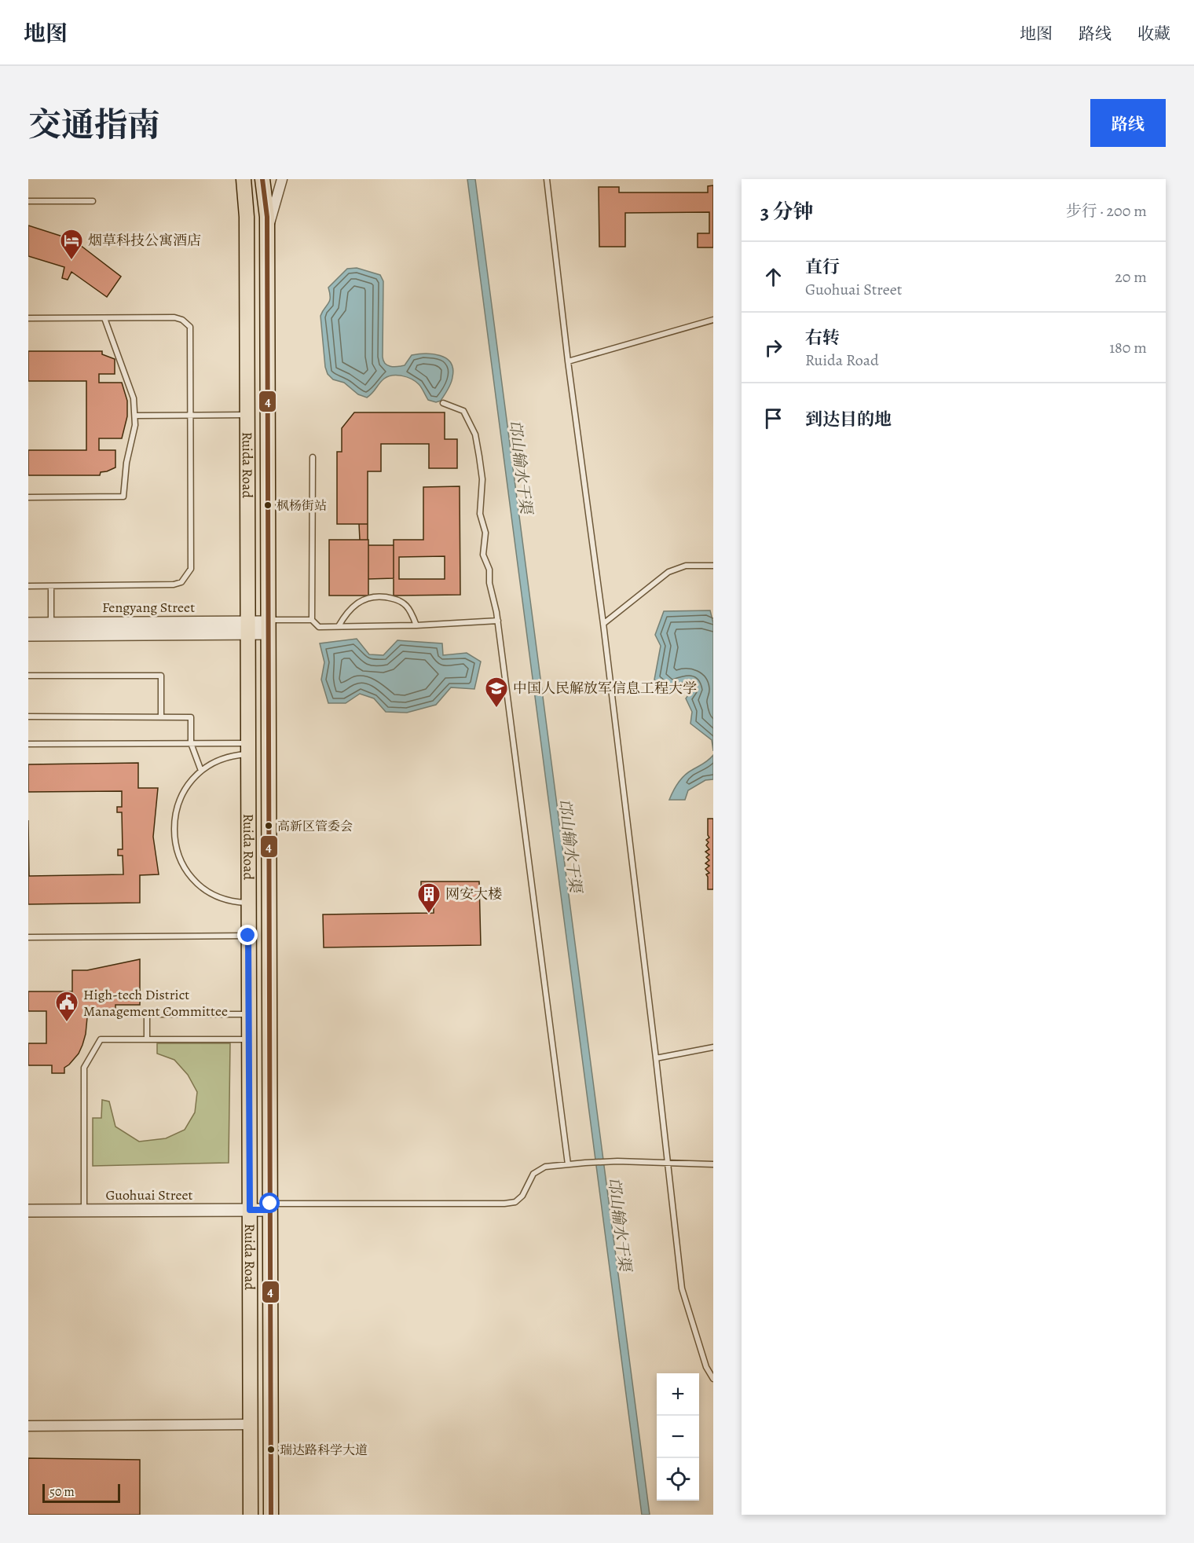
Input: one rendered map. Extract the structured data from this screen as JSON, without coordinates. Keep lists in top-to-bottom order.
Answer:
{
  "streets": {
    "main road": ["Ruida Road"],
    "street": ["Fengyang Street", "Guohuai Street"]
  },
  "crossings": [
    ["Ruida Road", "Fengyang Street"],
    ["Ruida Road", "Guohuai Street"]
  ],
  "water": ["邙山输水干渠"],
  "places": {
    "hotel": ["烟草科技公寓酒店"],
    "other": ["枫杨街站", "高新区管委会", "瑞达路科学大道"],
    "school or university": ["中国人民解放军信息工程大学"],
    "building": ["网安大楼"],
    "public building": ["High-tech District Management Committee"]
  },
  "lines": ["transit line 4"],
  "scale_bar": "50 m",
  "page": {
    "header": "地图",
    "nav": ["地图", "路线", "收藏"],
    "title": "交通指南",
    "buttons": "路线",
    "heading": ["3 分钟", "步行 · 200 m"],
    "list": [
      ["直行", "Guohuai Street", "20 m"],
      ["右转", "Ruida Road", "180 m"],
      "到达目的地"
    ],
    "map_buttons": ["+", "−"],
    "scale": "50 m"
  }
}
